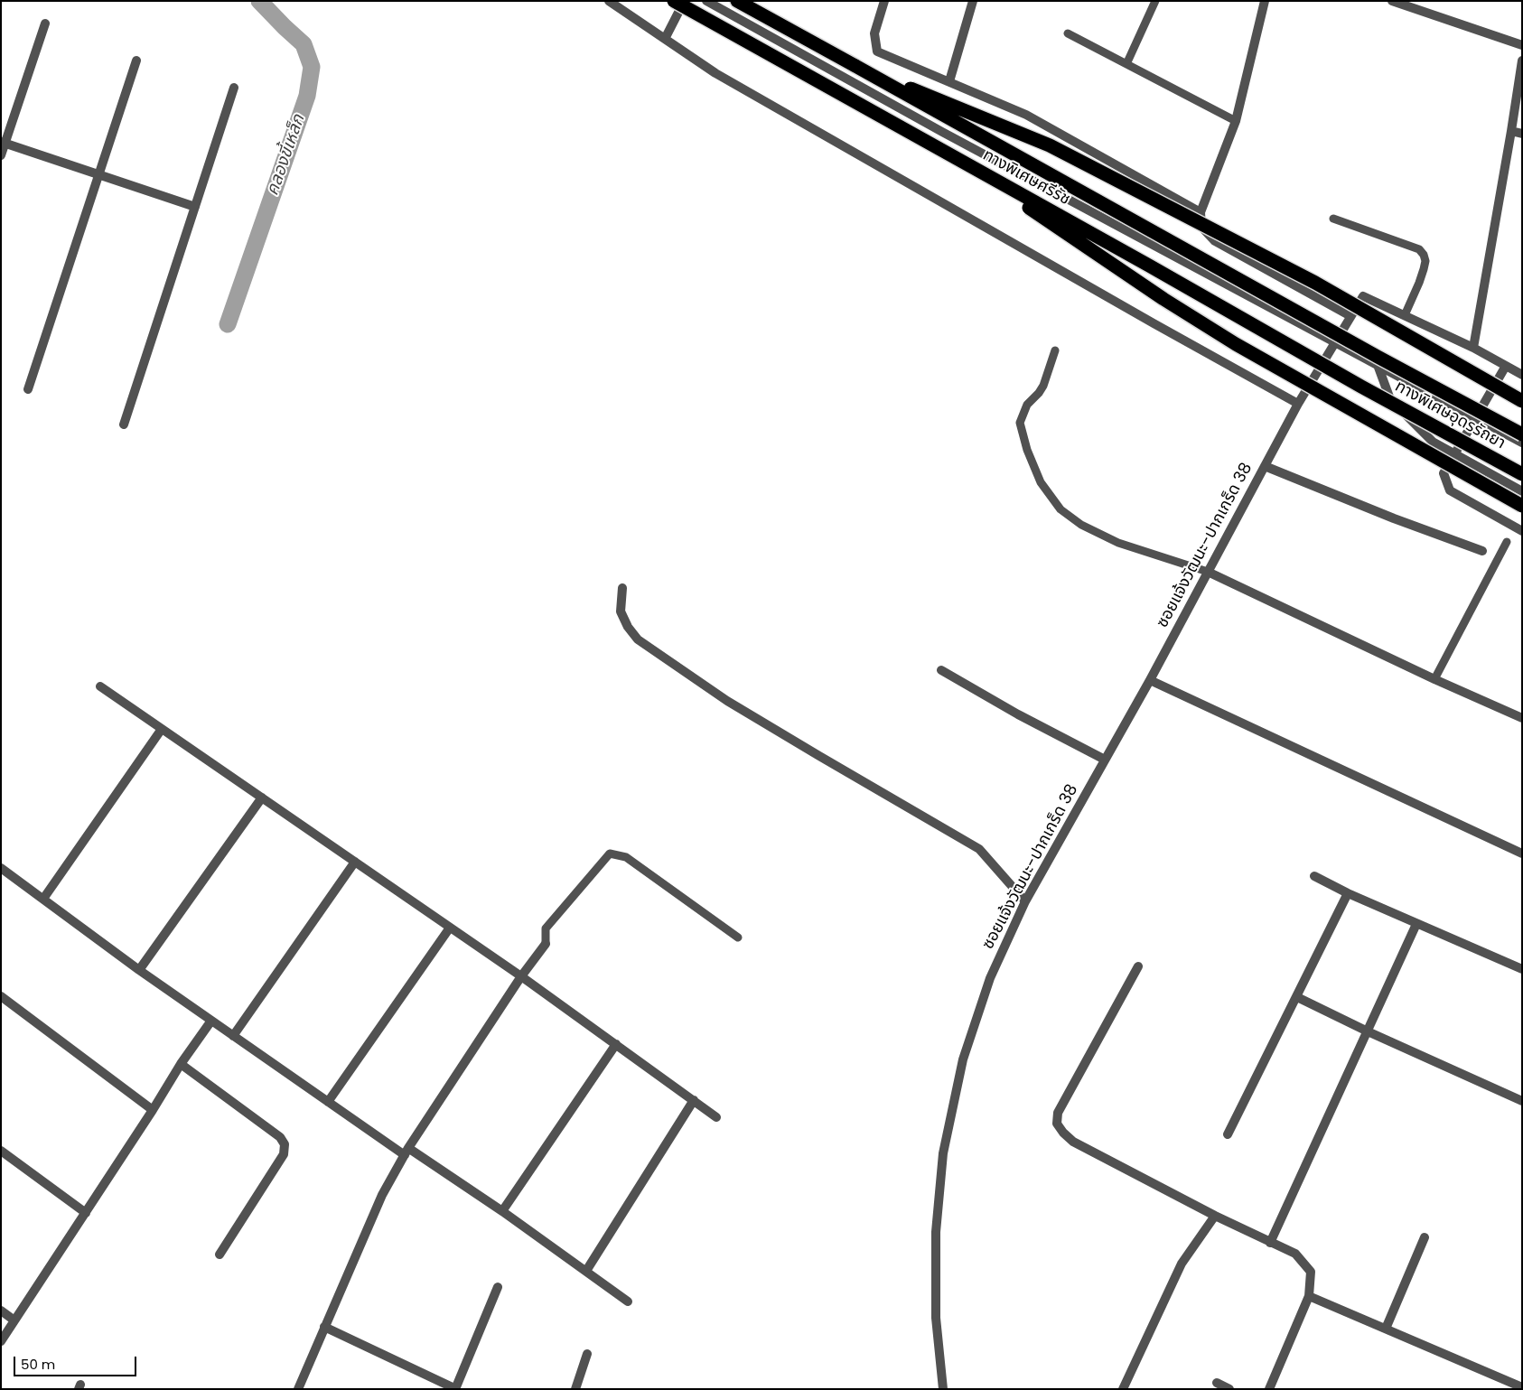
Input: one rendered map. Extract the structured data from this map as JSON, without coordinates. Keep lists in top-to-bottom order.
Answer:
{
  "streets": {
    "highway": ["ทางพิเศษศรีรัช", "ทางพิเศษอุดรรัถยา"],
    "street": ["ซอยแจ้งวัฒนะ-ปากเกร็ด 38"]
  },
  "crossings": [
    ["ทางพิเศษศรีรัช", "ทางพิเศษอุดรรัถยา"]
  ],
  "water": ["คลองขี้เหล็ก"],
  "scale_bar": "50 m"
}
